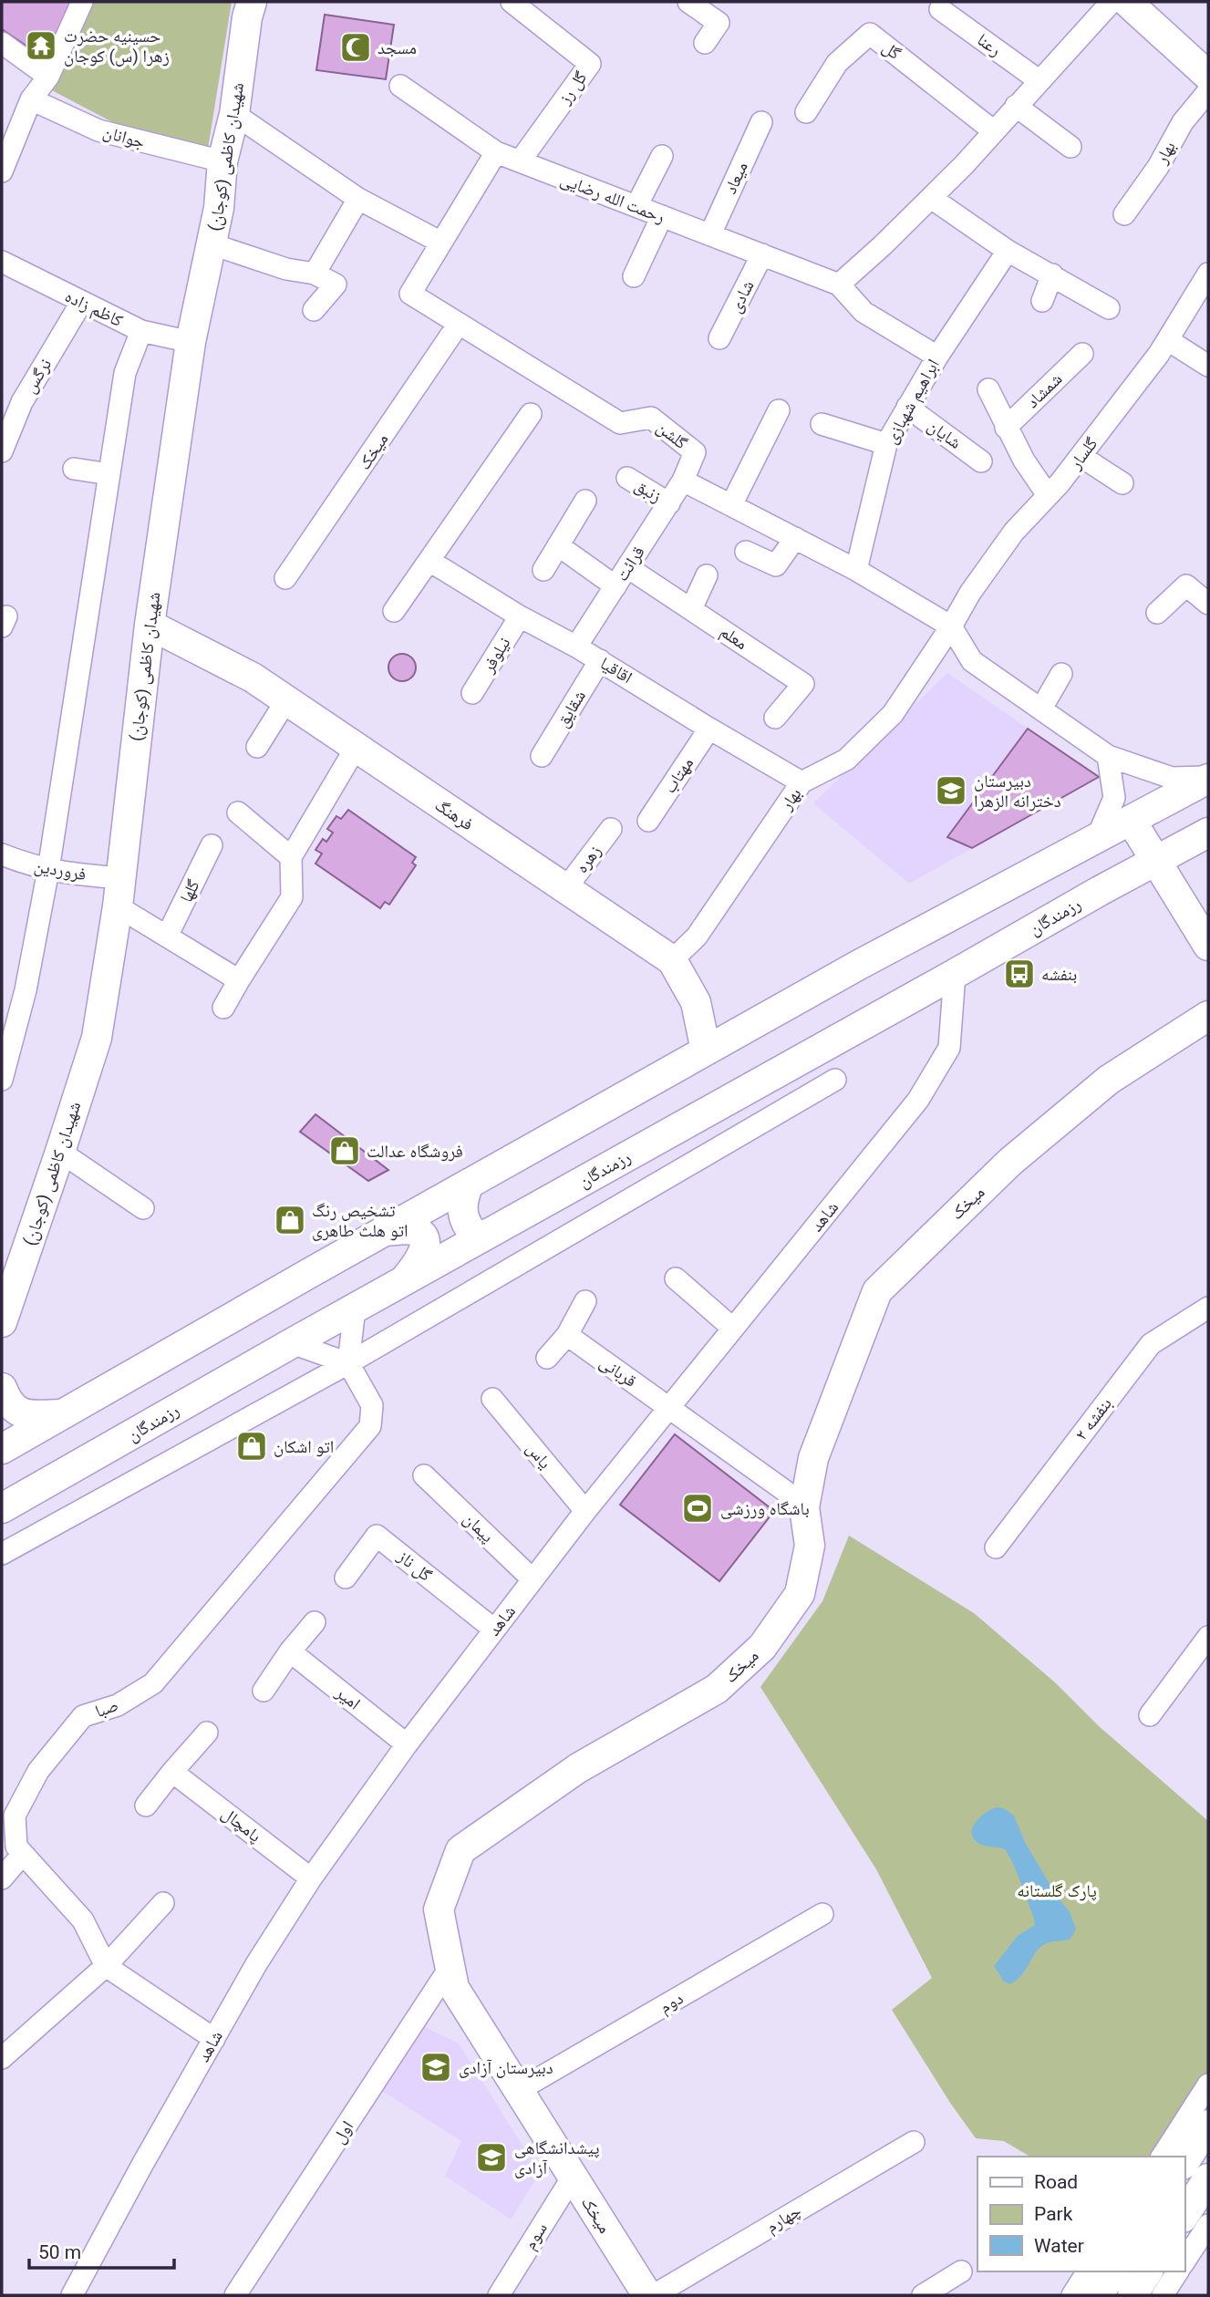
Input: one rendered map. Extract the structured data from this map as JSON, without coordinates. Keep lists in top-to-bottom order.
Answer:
{
  "streets": {
    "main road": [
      "شهیدان کاظمی (کوجان)",
      "میخک",
      "فرهنگ",
      "رزمندگان"
    ],
    "street": [
      "رعنا",
      "گل",
      "گل رز",
      "جوانان",
      "بهار",
      "میعاد",
      "رحمت الله رضایی",
      "شادی",
      "کاظم زاده",
      "نرگس",
      "شمشاد",
      "ابراهیم شهبازی",
      "شایان",
      "گلشن",
      "گلسار",
      "زنبق",
      "قرائت",
      "معلم",
      "نیلوفر",
      "اقاقیا",
      "شقایق",
      "مهتاب",
      "زهره",
      "فروردین",
      "گلها",
      "شاهد",
      "قربانی",
      "بنفشه ۲",
      "یاس",
      "پیمان",
      "گل ناز",
      "امیر",
      "صبا",
      "پامچال",
      "دوم",
      "اول",
      "چهارم",
      "سوم"
    ]
  },
  "crossings": [
    ["گل رز", "رحمت الله رضایی"],
    ["جوانان", "شهیدان کاظمی (کوجان)"],
    ["بهار", "گلسار"],
    ["بهار", "اقاقیا"],
    ["بهار", "فرهنگ"],
    ["شهیدان کاظمی (کوجان)", "کاظم زاده"],
    ["شهیدان کاظمی (کوجان)", "فرهنگ"],
    ["شهیدان کاظمی (کوجان)", "فروردین"],
    ["میعاد", "رحمت الله رضایی"],
    ["رحمت الله رضایی", "شادی"],
    ["رحمت الله رضایی", "ابراهیم شهبازی"],
    ["کاظم زاده", "نرگس"],
    ["ابراهیم شهبازی", "شایان"],
    ["گلشن", "میخک"],
    ["گلشن", "قرائت"],
    ["میخک", "دوم"],
    ["میخک", "اول"],
    ["میخک", "سوم"],
    ["زنبق", "قرائت"],
    ["قرائت", "معلم"],
    ["قرائت", "اقاقیا"],
    ["نیلوفر", "اقاقیا"],
    ["اقاقیا", "شقایق"],
    ["اقاقیا", "مهتاب"],
    ["فرهنگ", "زهره"],
    ["رزمندگان", "شاهد"],
    ["شاهد", "قربانی"],
    ["شاهد", "یاس"],
    ["شاهد", "پیمان"],
    ["شاهد", "گل ناز"],
    ["شاهد", "امیر"],
    ["شاهد", "صبا"],
    ["شاهد", "پامچال"]
  ],
  "parks": ["پارک گلستانه"],
  "places": {
    "temple": ["حسینیه حضرت زهرا (س) کوجان"],
    "mosque": ["مسجد"],
    "school or university": ["دبيرستان دخترانه الزهرا", "دبیرستان آزادی", "پیشدانشگاهی آزادی"],
    "bus stop": ["بنفشه"],
    "shop": ["فروشگاه عدالت", "تشخیص رنگ اتو هلث طاهری", "اتو اشکان"],
    "sports": ["باشگاه ورزشی"]
  },
  "legend": ["Road", "Park", "Water"],
  "scale_bar": "50 m"
}
